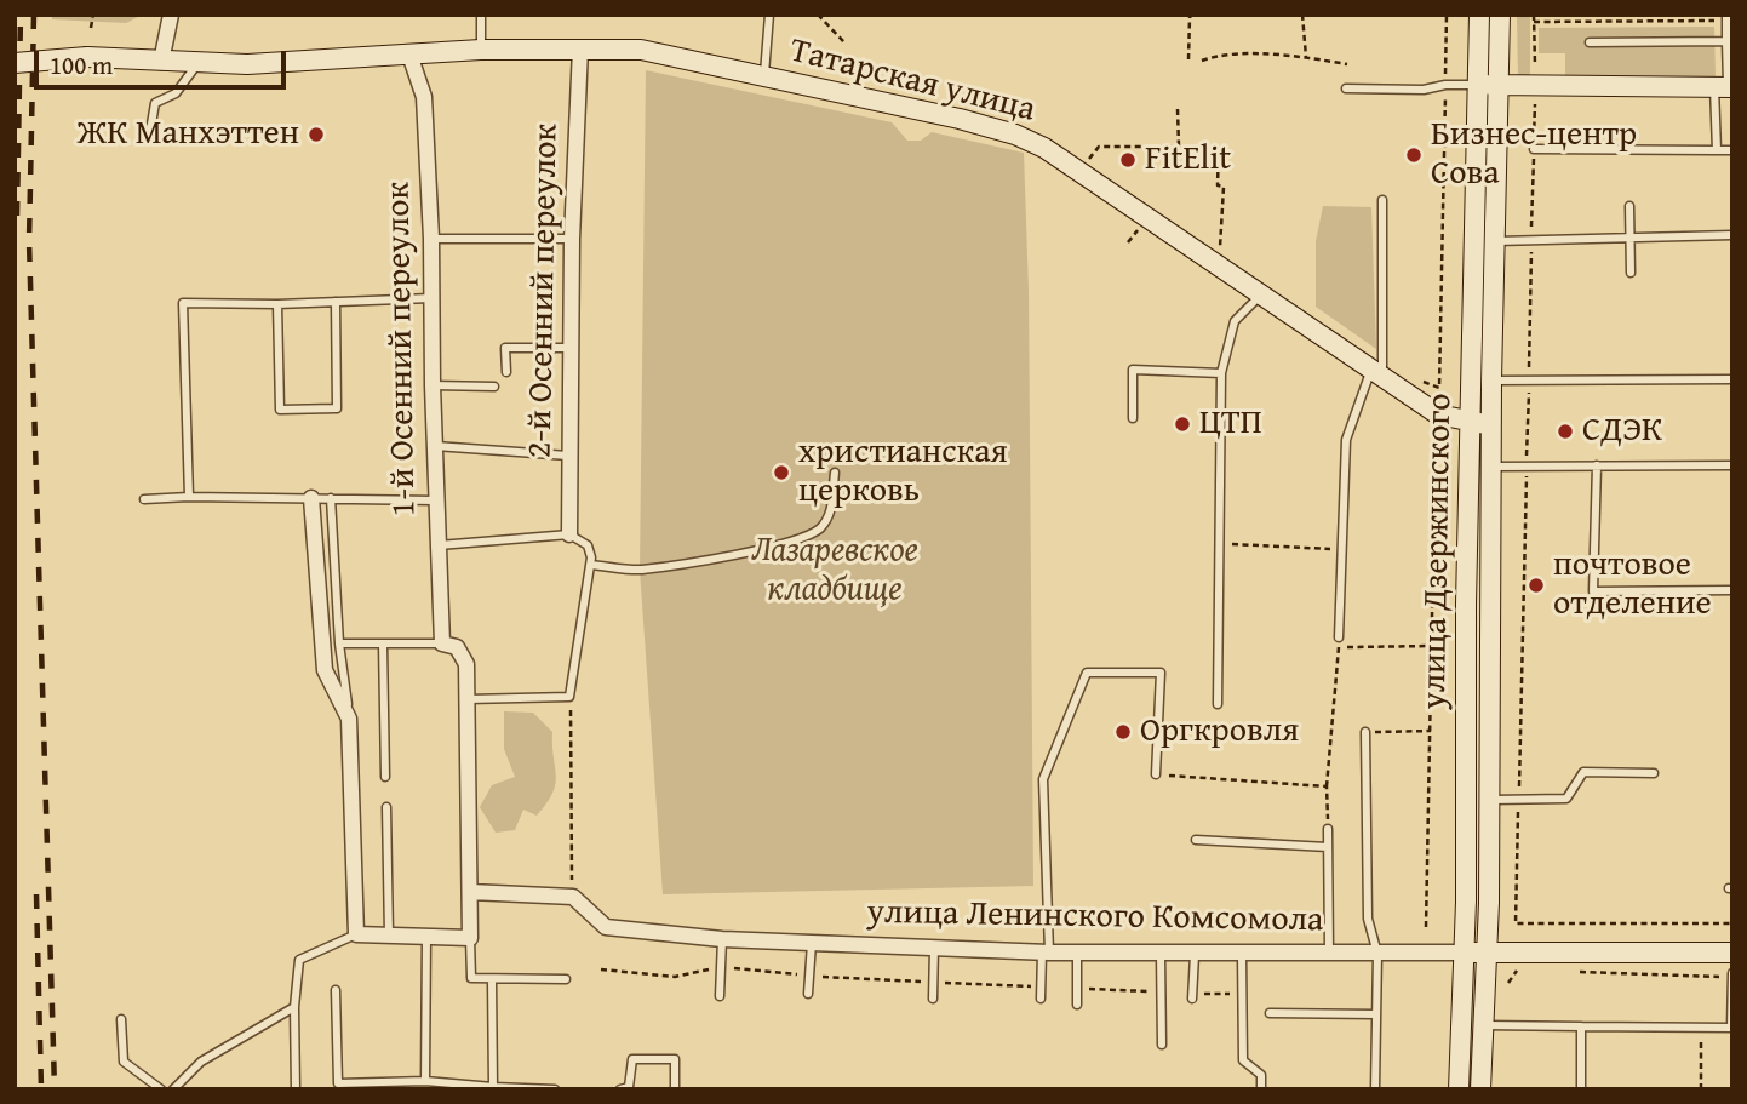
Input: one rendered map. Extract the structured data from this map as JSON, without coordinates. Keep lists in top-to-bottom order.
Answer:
{
  "streets": {
    "main road": ["Татарская улица", "улица Дзержинского", "улица Ленинского Комсомола"],
    "street": ["2-й Осенний переулок", "1-й Осенний переулок"]
  },
  "crossings": [
    ["Татарская улица", "2-й Осенний переулок"],
    ["Татарская улица", "1-й Осенний переулок"],
    ["Татарская улица", "улица Дзержинского"],
    ["улица Дзержинского", "улица Ленинского Комсомола"]
  ],
  "parks": ["Лазаревское кладбище"],
  "places": [
    "ЖК Манхэттен",
    "Бизнес-центр Сова",
    "FitElit",
    "ЦТП",
    "СДЭК",
    "христианская церковь",
    "почтовое отделение",
    "Оргкровля"
  ],
  "scale_bar": "100 m"
}
